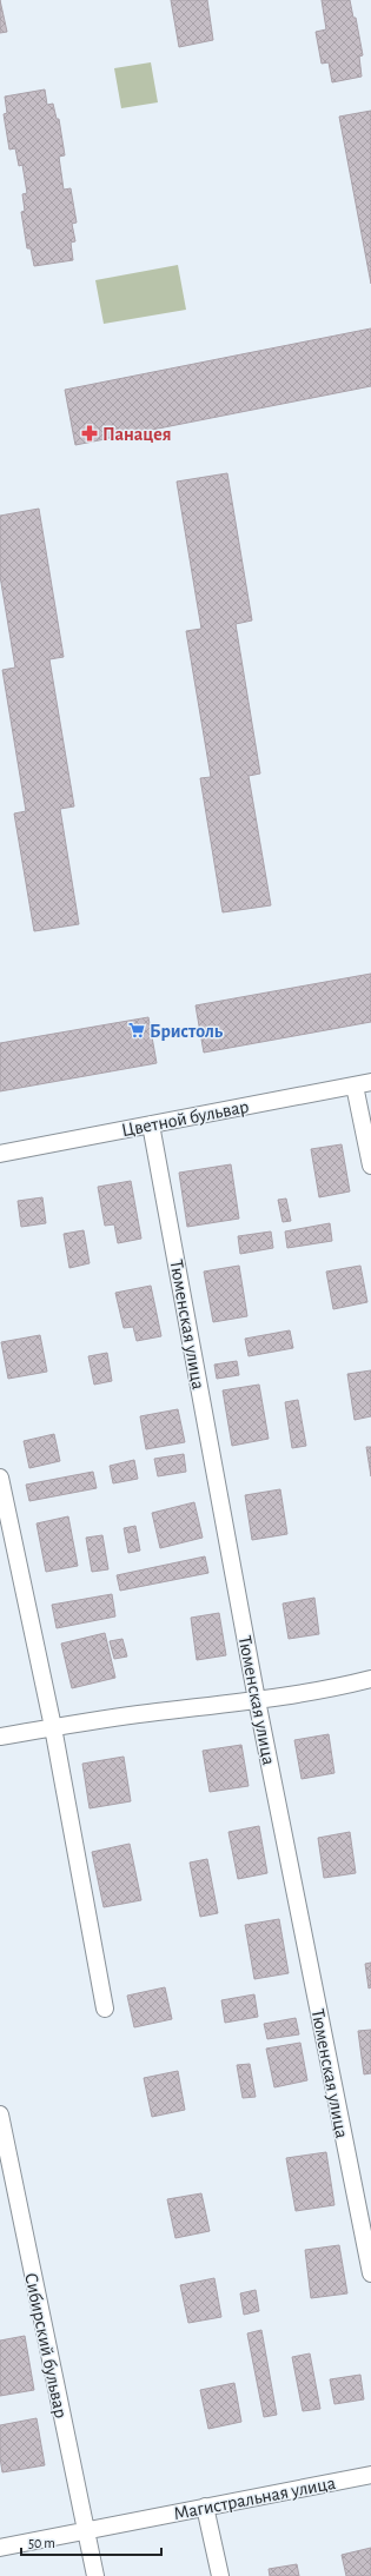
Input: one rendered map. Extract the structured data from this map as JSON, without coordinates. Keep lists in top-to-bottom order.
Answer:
{
  "streets": {
    "street": [
      "Цветной бульвар",
      "Тюменская улица",
      "Сибирский бульвар",
      "Магистральная улица"
    ]
  },
  "crossings": [
    ["Цветной бульвар", "Тюменская улица"],
    ["Сибирский бульвар", "Магистральная улица"]
  ],
  "places": {
    "pharmacy": ["Панацея"],
    "supermarket": ["Бристоль"]
  },
  "scale_bar": "50 m"
}
